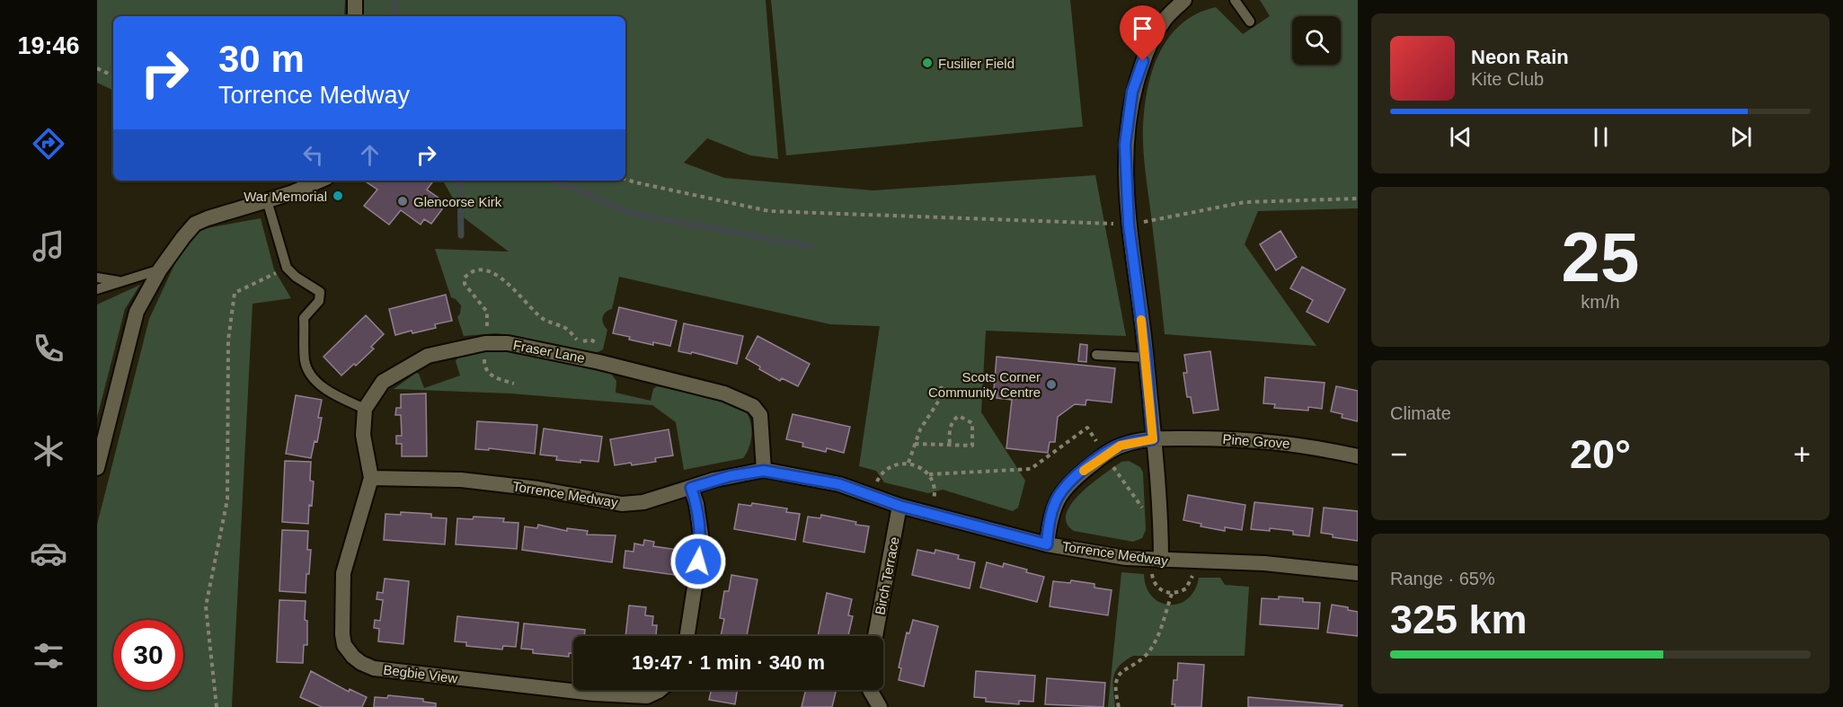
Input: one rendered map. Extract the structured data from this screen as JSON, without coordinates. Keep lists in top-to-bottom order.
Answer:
{
  "streets": {
    "street": [
      "Fraser Lane",
      "Pine Grove",
      "Torrence Medway",
      "Birch Terrace",
      "Begbie View"
    ]
  },
  "crossings": [
    ["Fraser Lane", "Torrence Medway"],
    ["Pine Grove", "Torrence Medway"],
    ["Torrence Medway", "Birch Terrace"],
    ["Torrence Medway", "Begbie View"]
  ],
  "places": [
    "Fusilier Field",
    "War Memorial",
    "Glencorse Kirk",
    "Scots Corner Community Centre"
  ],
  "page": {
    "tabs": "19:46",
    "turn": ["30 m", "Torrence Medway"],
    "song": ["Neon Rain", "Kite Club"],
    "tile": [
      ["25", "km/h"],
      "Climate",
      ["Range · 65%", "325 km"]
    ],
    "heat": ["−", "20°", "+"],
    "limit": "30",
    "trip": "19:47 · 1 min · 340 m"
  }
}
